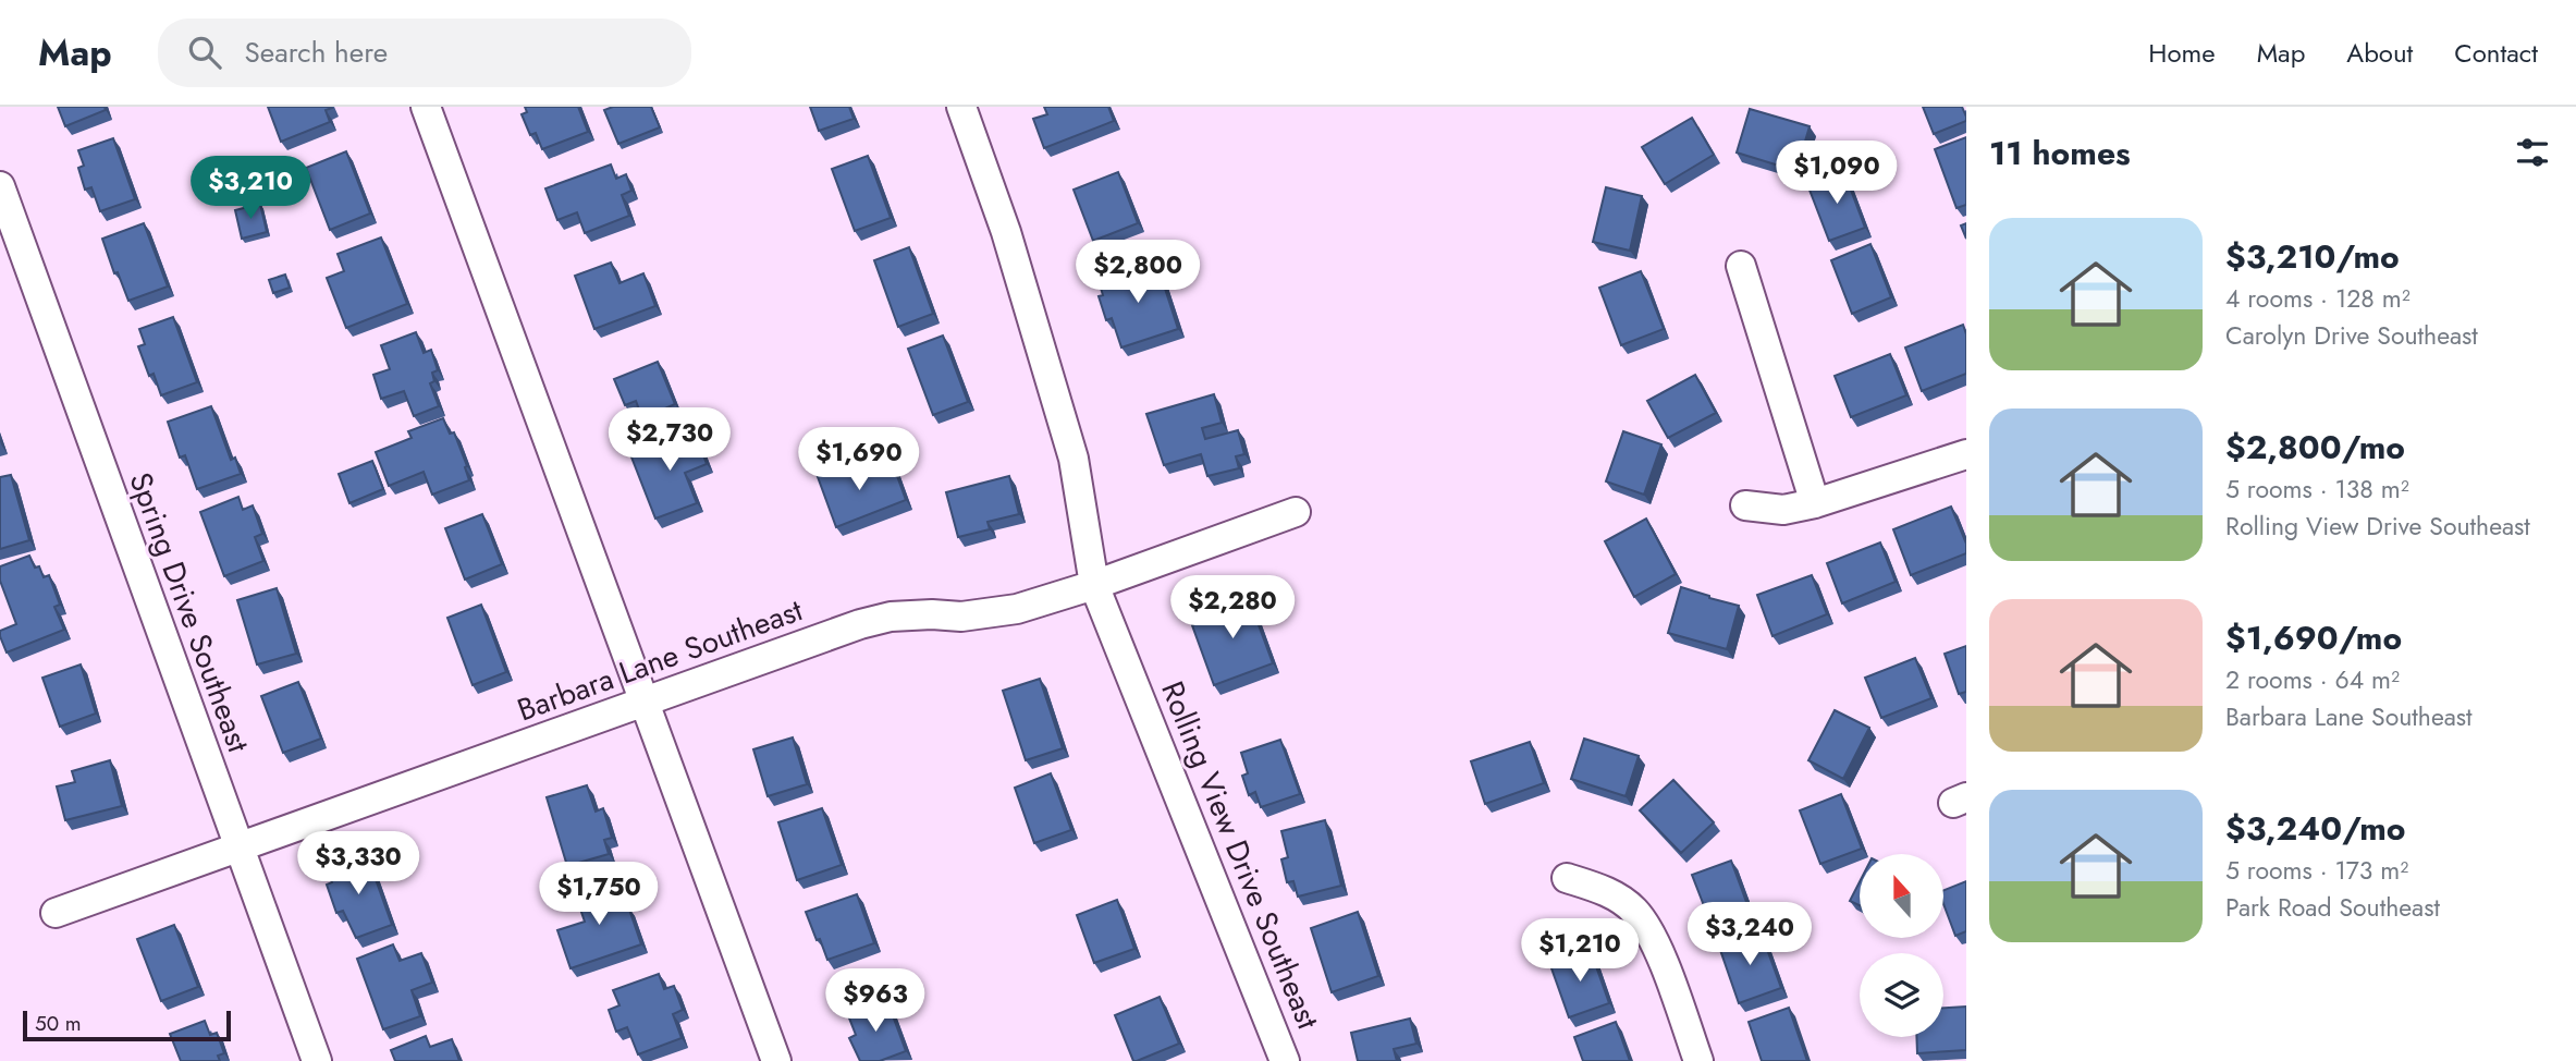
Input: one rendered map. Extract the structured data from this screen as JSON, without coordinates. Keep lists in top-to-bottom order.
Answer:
{
  "streets": {
    "street": ["Spring Drive Southeast", "Barbara Lane Southeast", "Rolling View Drive Southeast"]
  },
  "crossings": [
    ["Spring Drive Southeast", "Barbara Lane Southeast"],
    ["Barbara Lane Southeast", "Rolling View Drive Southeast"]
  ],
  "scale_bar": "50 m",
  "north": "top",
  "page": {
    "header": "Map",
    "search": "Search here",
    "nav": [
      "Home",
      "Map",
      "About",
      "Contact"
    ],
    "heading": "11 homes",
    "price": [
      "$1,090",
      "$3,210",
      "$2,800",
      "$2,730",
      "$1,690",
      "$2,280",
      "$3,330",
      "$1,750",
      "$3,240",
      "$1,210",
      "$963"
    ],
    "list": [
      {
        "name": "$3,210/mo",
        "note": "4 rooms · 128 m² · Carolyn Drive Southeast"
      },
      {
        "name": "$2,800/mo",
        "note": "5 rooms · 138 m² · Rolling View Drive Southeast"
      },
      {
        "name": "$1,690/mo",
        "note": "2 rooms · 64 m² · Barbara Lane Southeast"
      },
      {
        "name": "$3,240/mo",
        "note": "5 rooms · 173 m² · Park Road Southeast"
      }
    ],
    "scale": "50 m"
  }
}
